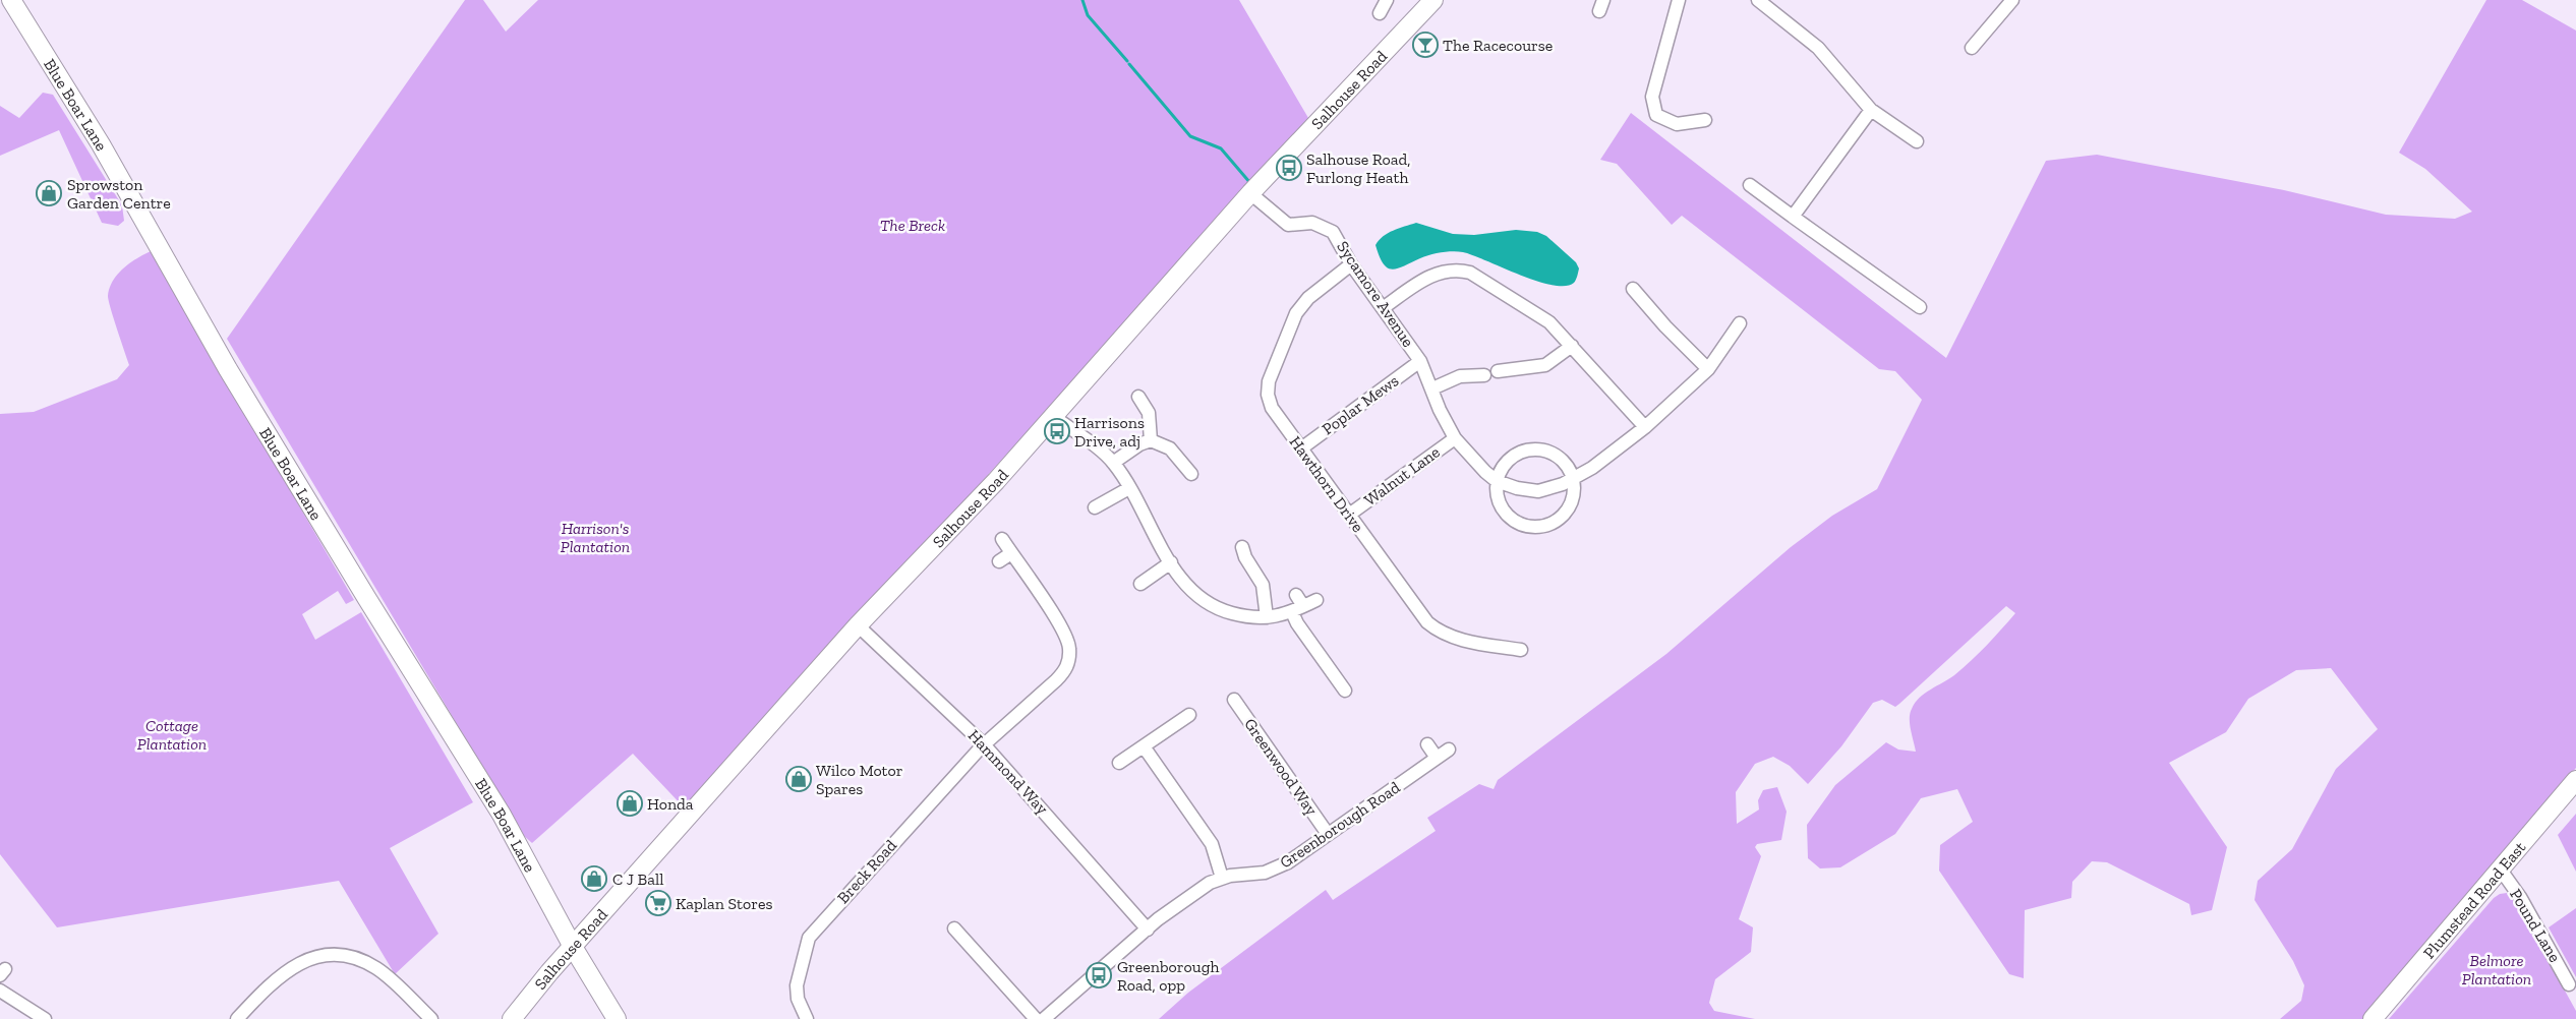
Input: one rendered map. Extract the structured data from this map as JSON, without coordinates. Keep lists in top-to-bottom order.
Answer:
{
  "streets": {
    "street": [
      "Salhouse Road",
      "Blue Boar Lane",
      "Sycamore Avenue",
      "Poplar Mews",
      "Walnut Lane",
      "Hawthorn Drive",
      "Greenwood Way",
      "Hammond Way",
      "Greenborough Road",
      "Breck Road",
      "Plumstead Road East",
      "Pound Lane"
    ]
  },
  "crossings": [
    ["Salhouse Road", "Blue Boar Lane"],
    ["Salhouse Road", "Sycamore Avenue"],
    ["Salhouse Road", "Hammond Way"],
    ["Sycamore Avenue", "Poplar Mews"],
    ["Sycamore Avenue", "Walnut Lane"],
    ["Sycamore Avenue", "Hawthorn Drive"],
    ["Poplar Mews", "Hawthorn Drive"],
    ["Walnut Lane", "Hawthorn Drive"],
    ["Greenwood Way", "Greenborough Road"],
    ["Hammond Way", "Greenborough Road"],
    ["Hammond Way", "Breck Road"],
    ["Plumstead Road East", "Pound Lane"]
  ],
  "parks": [
    "The Breck",
    "Harrison's Plantation",
    "Cottage Plantation",
    "Belmore Plantation"
  ],
  "places": {
    "bar": ["The Racecourse"],
    "bus stop": ["Salhouse Road, Furlong Heath", "Harrisons Drive, adj", "Greenborough Road, opp"],
    "shop": [
      "Sprowston Garden Centre",
      "Wilco Motor Spares",
      "Honda",
      "C J Ball"
    ],
    "supermarket": ["Kaplan Stores"]
  }
}
